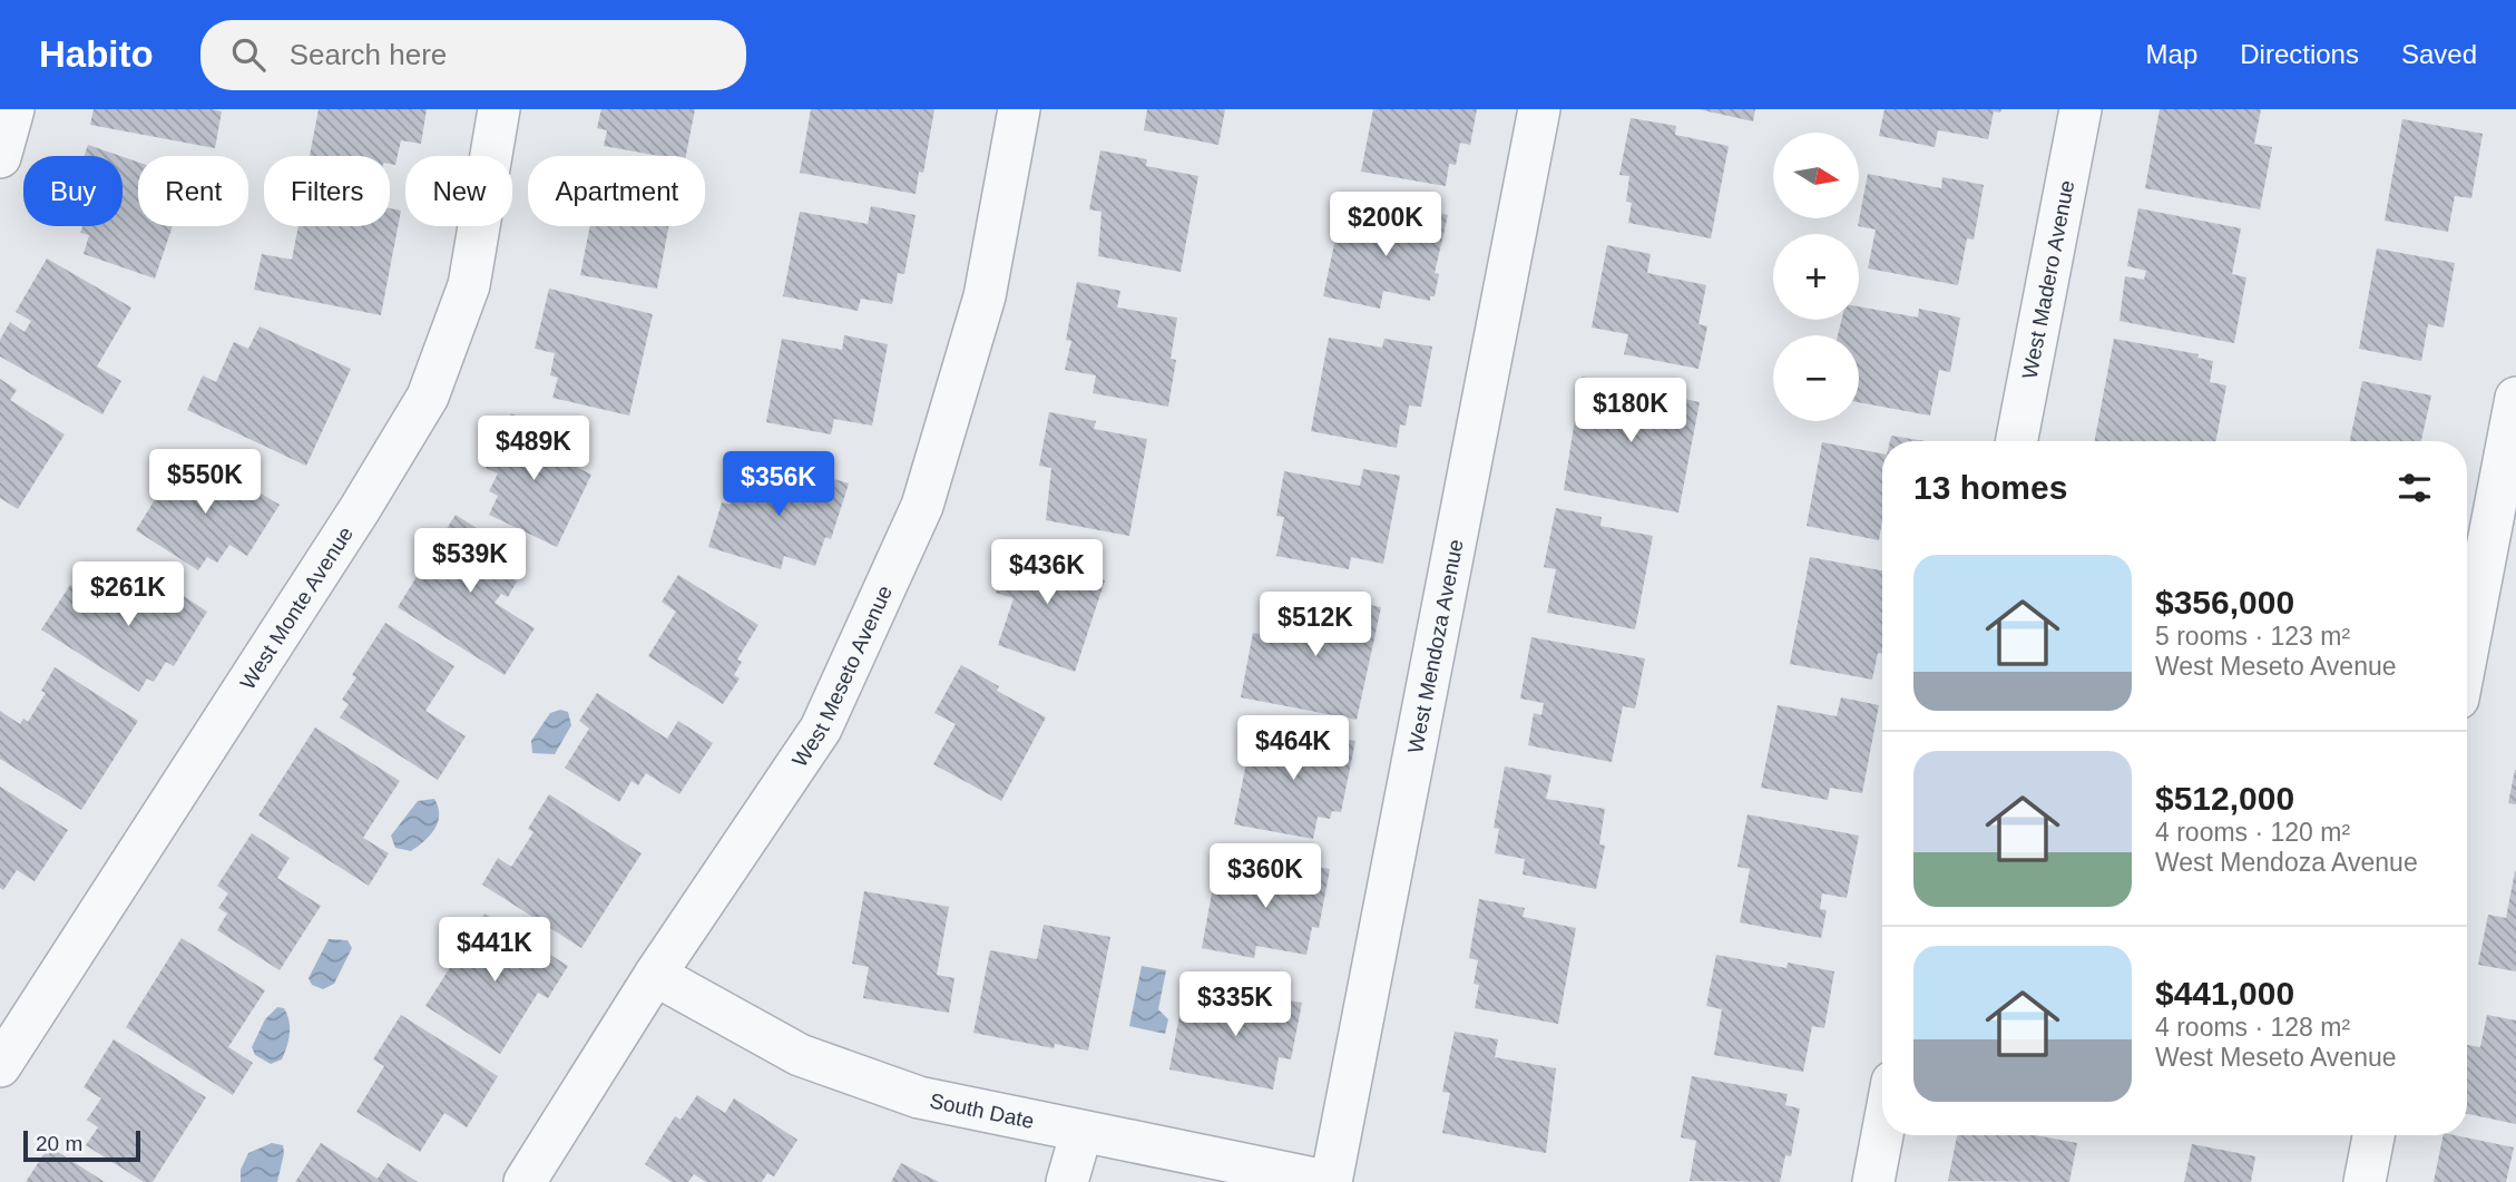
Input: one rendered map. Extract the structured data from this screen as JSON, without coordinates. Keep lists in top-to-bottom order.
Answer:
{
  "streets": {
    "street": [
      "West Madero Avenue",
      "West Monte Avenue",
      "West Mendoza Avenue",
      "West Meseto Avenue",
      "South Date"
    ]
  },
  "crossings": [
    ["West Mendoza Avenue", "South Date"],
    ["West Meseto Avenue", "South Date"]
  ],
  "scale_bar": "20 m",
  "north": "right",
  "page": {
    "header": "Habito",
    "search": "Search here",
    "nav": ["Map", "Directions", "Saved"],
    "map_buttons": ["+", "−"],
    "chip": [
      "Buy",
      "Rent",
      "Filters",
      "New",
      "Apartment"
    ],
    "price": [
      "$200K",
      "$180K",
      "$489K",
      "$550K",
      "$356K",
      "$539K",
      "$436K",
      "$261K",
      "$512K",
      "$464K",
      "$360K",
      "$441K",
      "$335K"
    ],
    "heading": "13 homes",
    "list": [
      {
        "name": "$356,000",
        "note": "5 rooms · 123 m² · West Meseto Avenue"
      },
      {
        "name": "$512,000",
        "note": "4 rooms · 120 m² · West Mendoza Avenue"
      },
      {
        "name": "$441,000",
        "note": "4 rooms · 128 m² · West Meseto Avenue"
      }
    ],
    "scale": "20 m"
  }
}
